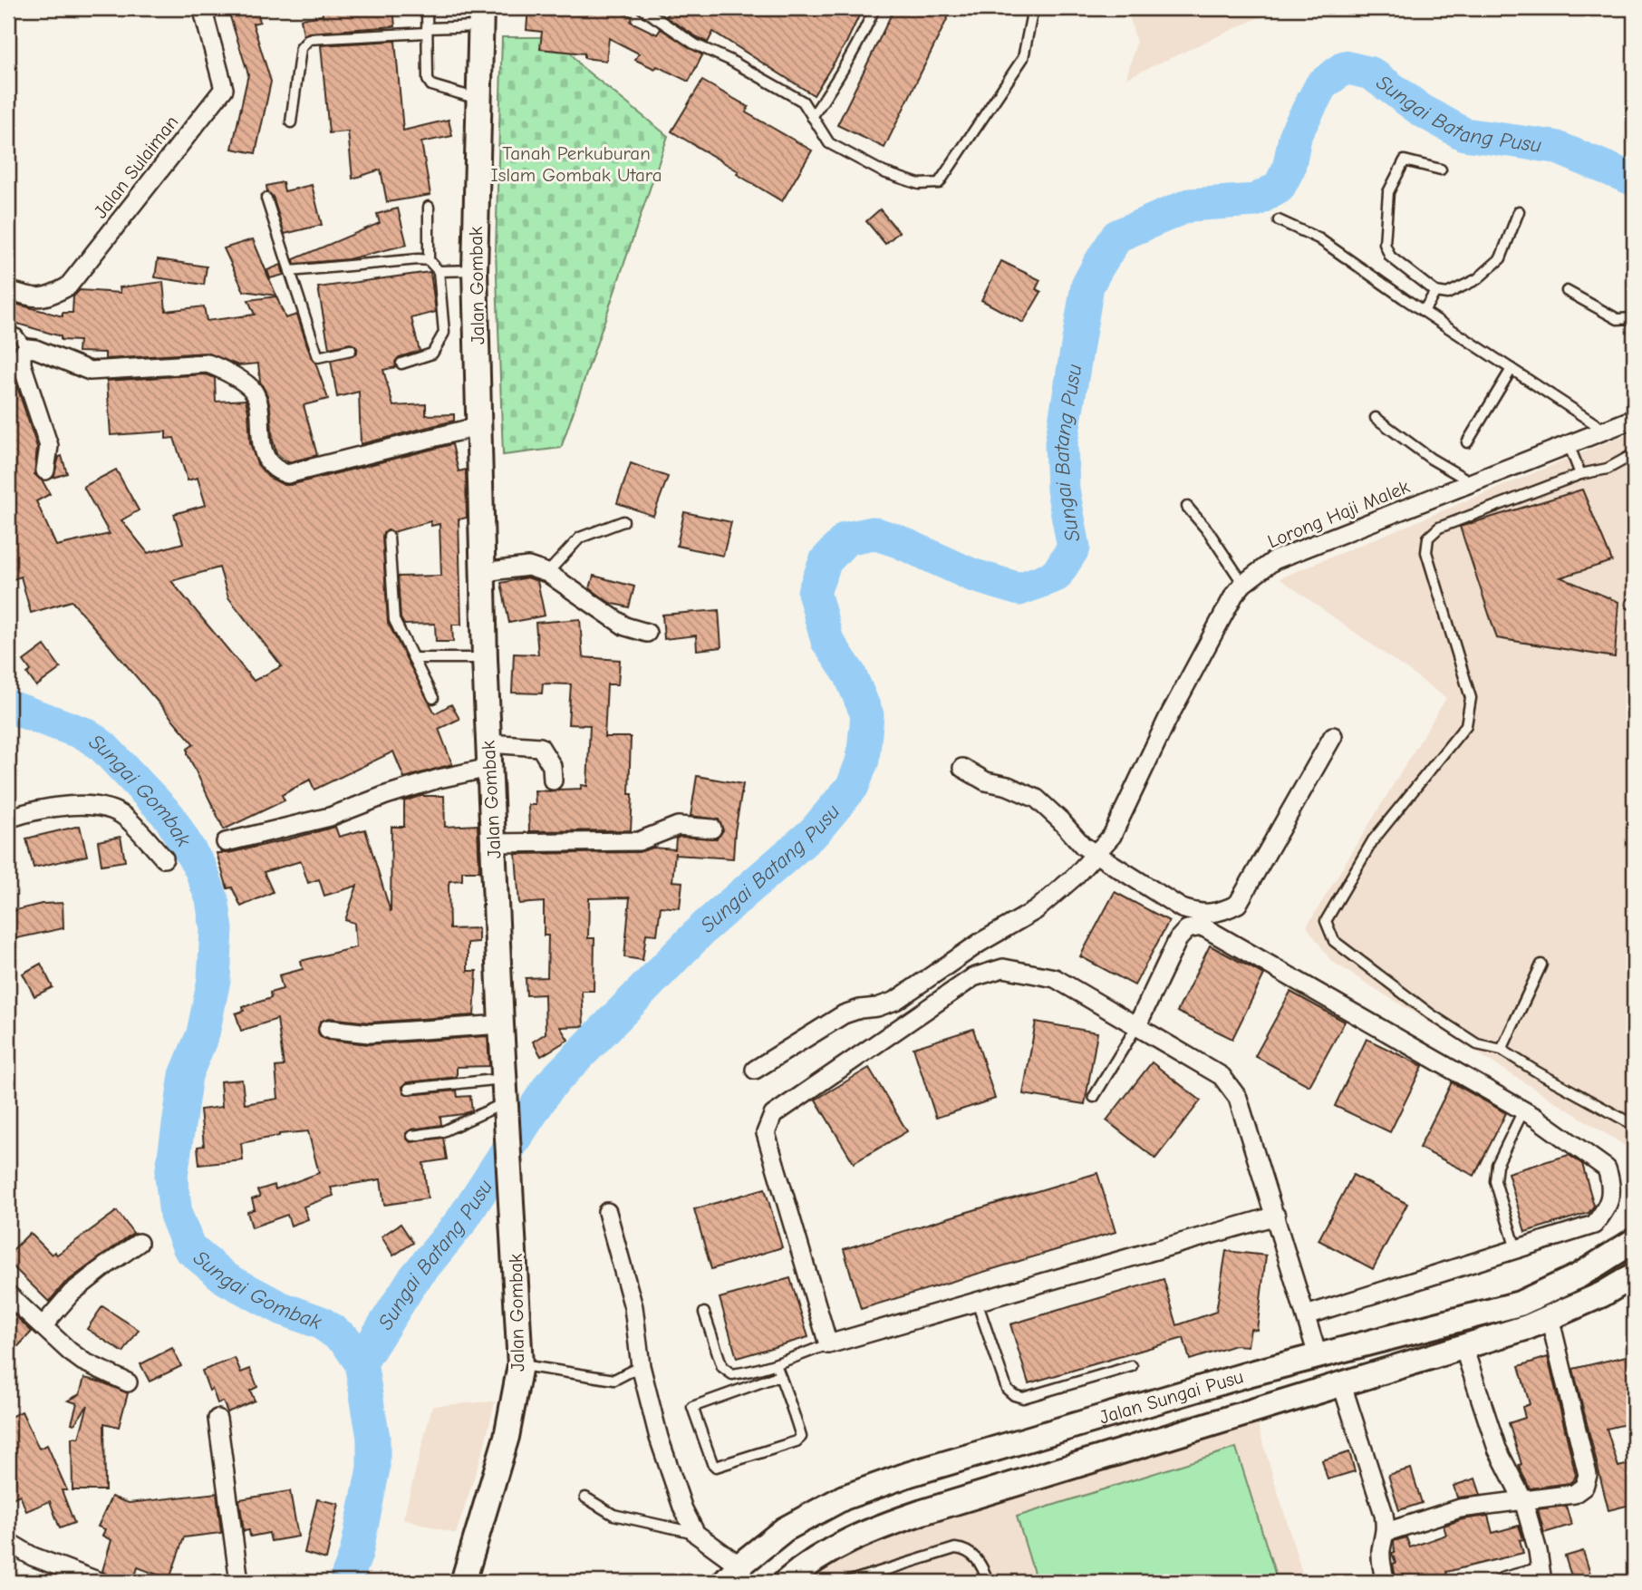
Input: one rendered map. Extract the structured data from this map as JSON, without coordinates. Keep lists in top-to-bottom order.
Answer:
{
  "streets": {
    "main road": ["Jalan Gombak", "Jalan Sungai Pusu"],
    "street": ["Jalan Sulaiman", "Lorong Haji Malek"]
  },
  "water": ["Sungai Batang Pusu", "Sungai Gombak"],
  "parks": ["Tanah Perkuburan Islam Gombak Utara"]
}
